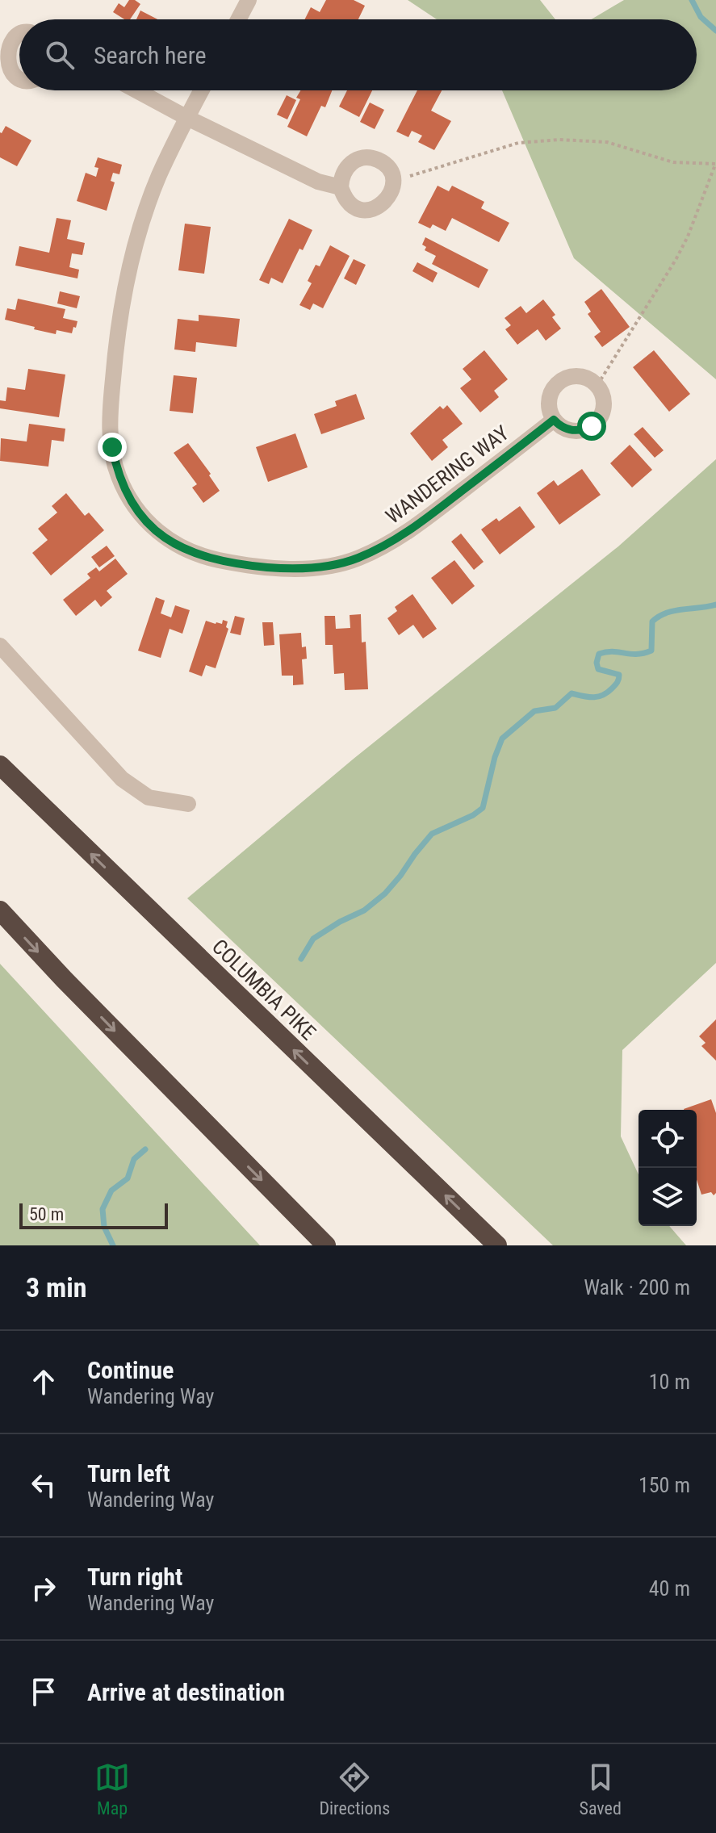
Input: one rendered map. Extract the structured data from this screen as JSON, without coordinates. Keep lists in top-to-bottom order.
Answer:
{
  "streets": {
    "highway": ["COLUMBIA PIKE"],
    "street": ["WANDERING WAY"]
  },
  "scale_bar": "50 m",
  "page": {
    "search": "Search here",
    "scale": "50 m",
    "heading": ["3 min", "Walk · 200 m"],
    "list": [
      ["Continue", "Wandering Way", "10 m"],
      ["Turn left", "Wandering Way", "150 m"],
      ["Turn right", "Wandering Way", "40 m"],
      "Arrive at destination"
    ],
    "nav": ["Map", "Directions", "Saved"]
  }
}
